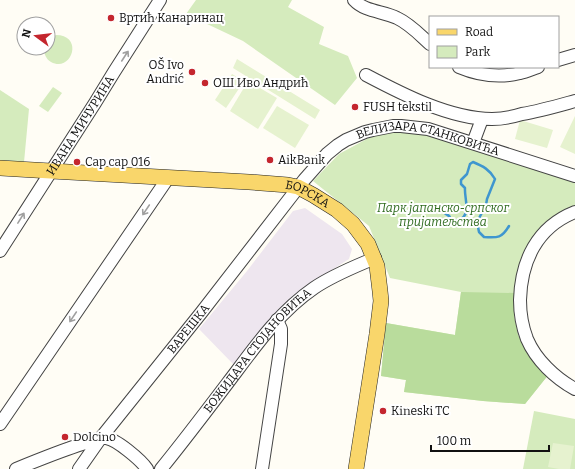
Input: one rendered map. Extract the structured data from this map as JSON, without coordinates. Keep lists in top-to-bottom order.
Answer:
{
  "streets": {
    "main road": ["БОРСКА"],
    "street": [
      "ИВАНА МИЧУРИНА",
      "ВЕЛИЗАРА СТАНКОВИЋА",
      "ВАРЕШКА",
      "БОЖИДАРА СТОЈАНОВИЋА"
    ]
  },
  "crossings": [
    ["ИВАНА МИЧУРИНА", "БОРСКА"],
    ["ВЕЛИЗАРА СТАНКОВИЋА", "БОРСКА"],
    ["ВЕЛИЗАРА СТАНКОВИЋА", "ВАРЕШКА"],
    ["БОРСКА", "ВАРЕШКА"],
    ["БОРСКА", "БОЖИДАРА СТОЈАНОВИЋА"]
  ],
  "parks": ["Парк јапанско-српског пријатељства"],
  "places": [
    "Вртић Канаринац",
    "OŠ Ivo Andrić",
    "ОШ Иво Андрић",
    "FUSH tekstil",
    "AikBank",
    "Cap cap 016",
    "Kineski TC",
    "Dolcino"
  ],
  "legend": ["Road", "Park"],
  "scale_bar": "100 m",
  "north": "left"
}
